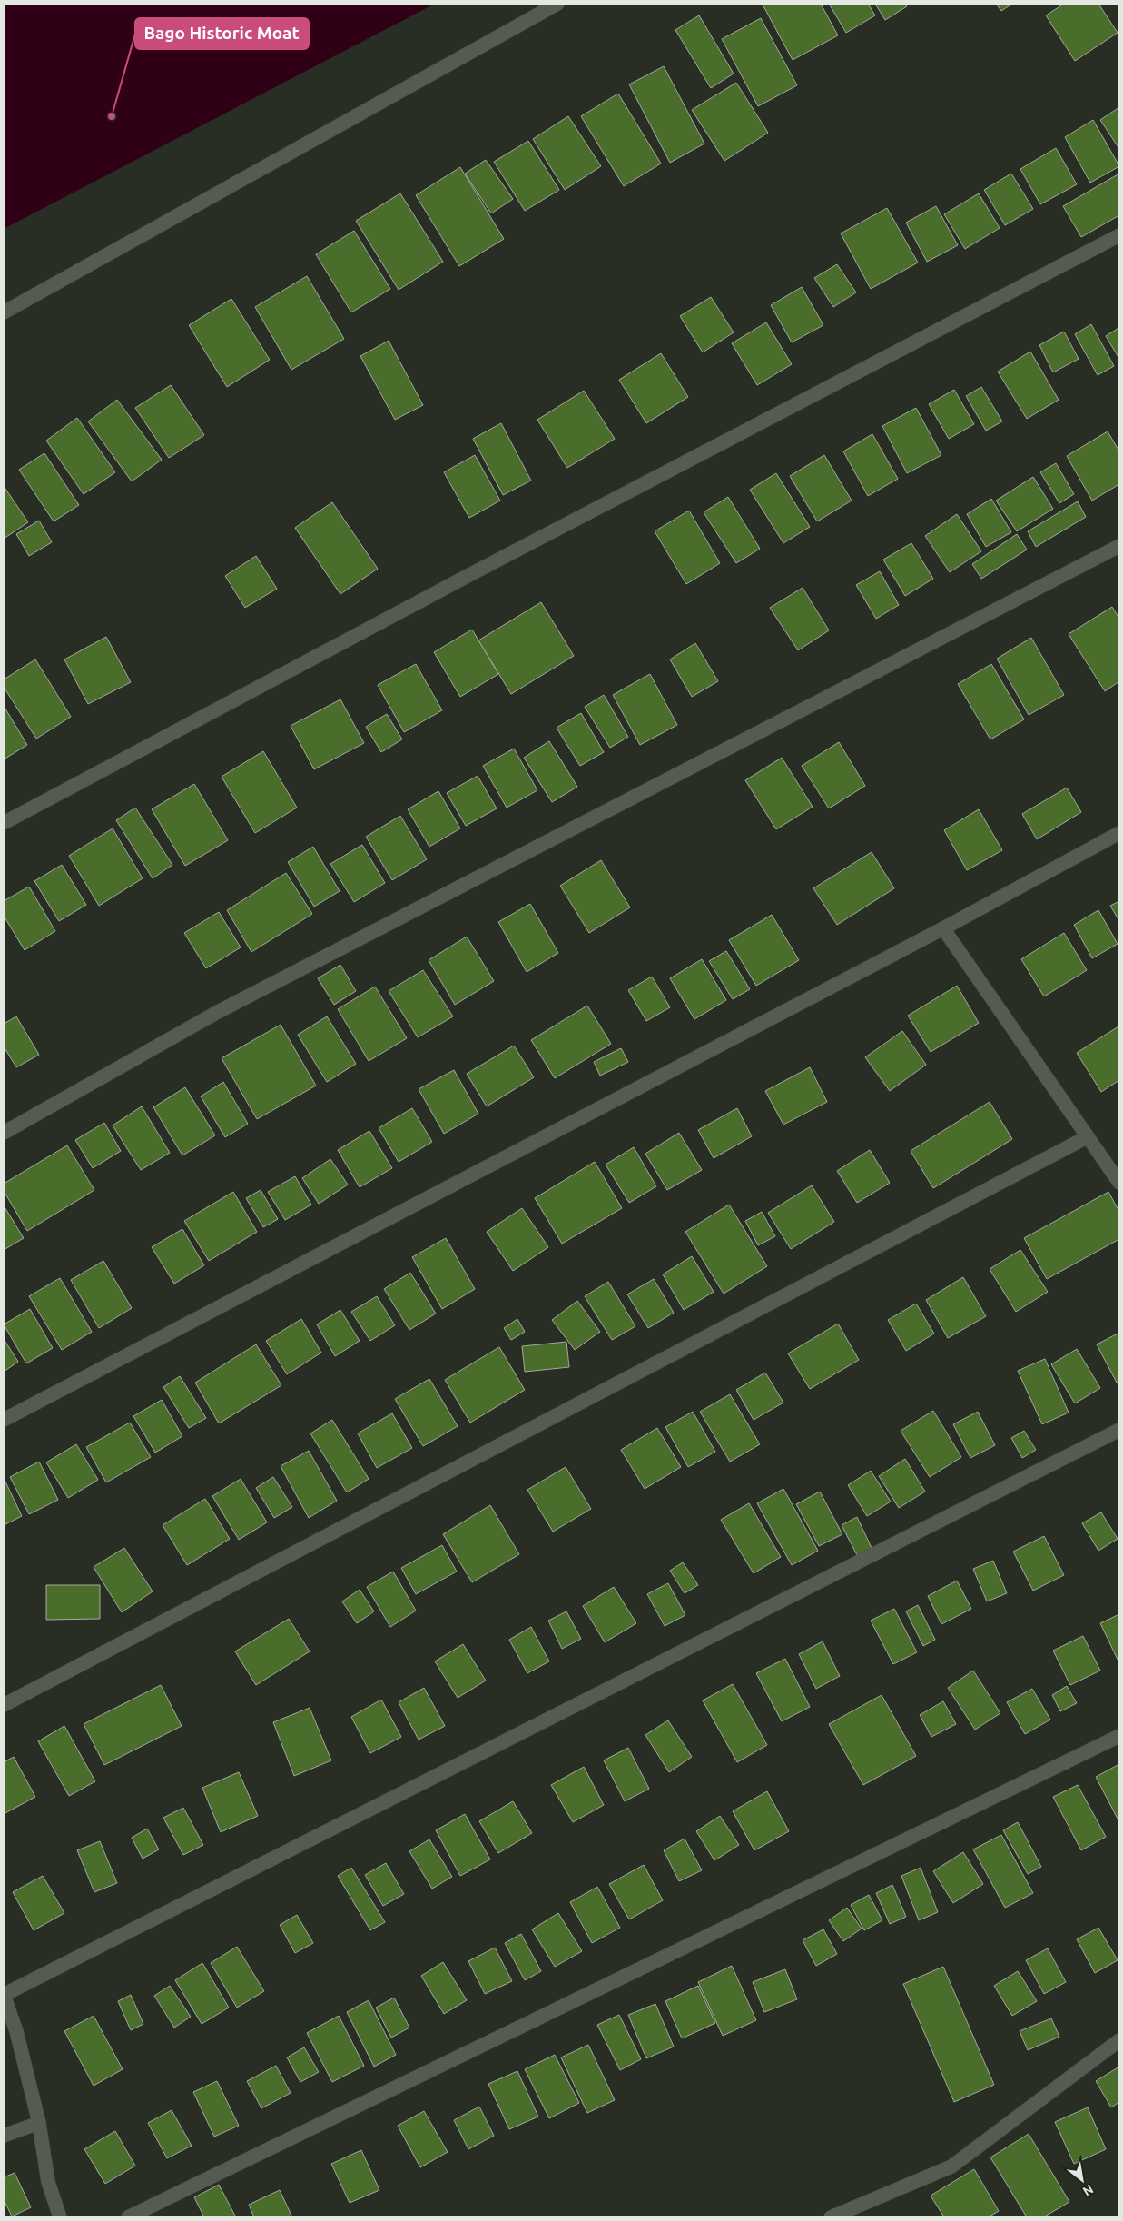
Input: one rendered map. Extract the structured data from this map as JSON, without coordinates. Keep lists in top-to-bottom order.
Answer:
{
  "places": ["Bago Historic Moat"],
  "north": "bottom right"
}
